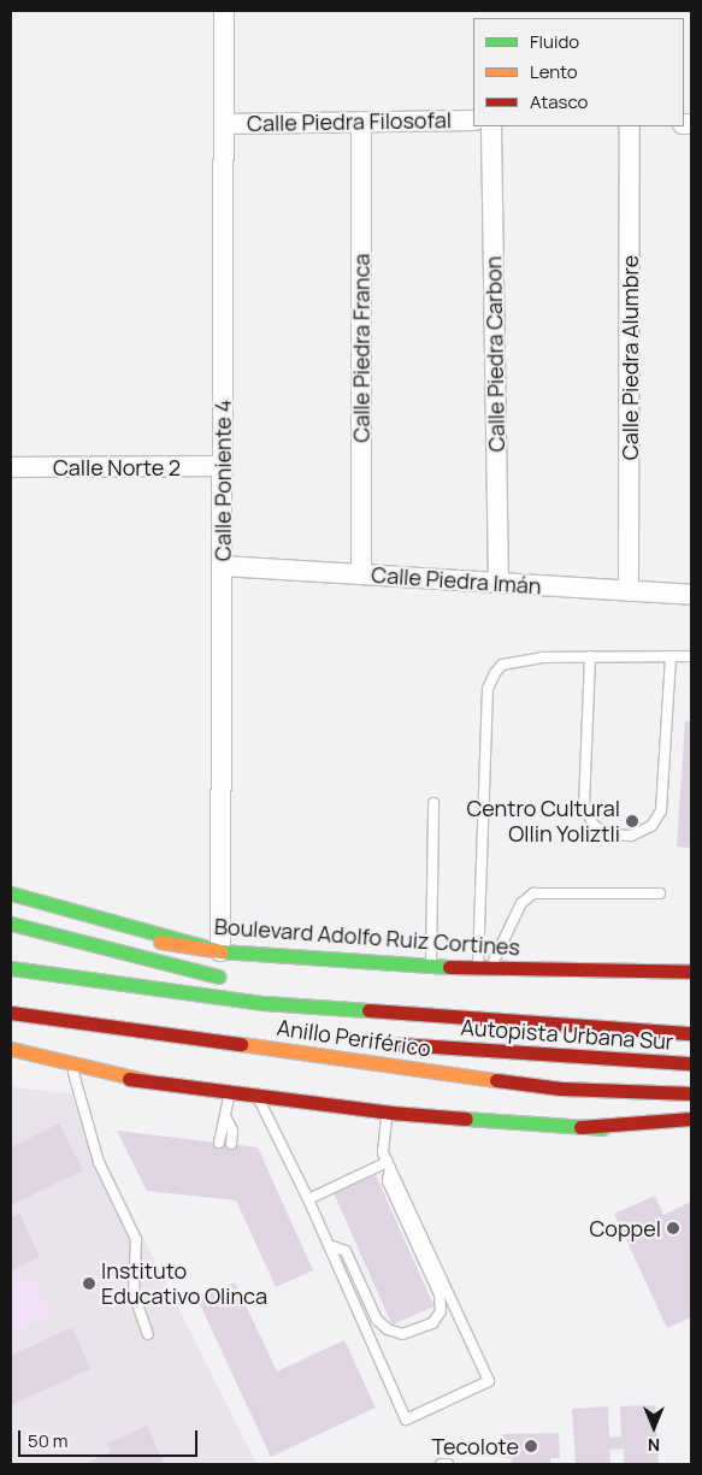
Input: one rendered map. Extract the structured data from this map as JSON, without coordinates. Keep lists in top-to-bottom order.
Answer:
{
  "streets": {
    "main road": ["Boulevard Adolfo Ruiz Cortines", "Autopista Urbana Sur", "Anillo Periférico"],
    "street": [
      "Calle Piedra Filosofal",
      "Calle Piedra Franca",
      "Calle Piedra Carbon",
      "Calle Piedra Alumbre",
      "Calle Norte 2",
      "Calle Poniente 4",
      "Calle Piedra Imán"
    ]
  },
  "crossings": [
    ["Calle Piedra Filosofal", "Calle Piedra Franca"],
    ["Calle Piedra Filosofal", "Calle Poniente 4"],
    ["Calle Piedra Franca", "Calle Piedra Imán"],
    ["Calle Piedra Carbon", "Calle Piedra Imán"],
    ["Calle Piedra Alumbre", "Calle Piedra Imán"],
    ["Calle Norte 2", "Calle Poniente 4"],
    ["Calle Poniente 4", "Calle Piedra Imán"],
    ["Calle Poniente 4", "Boulevard Adolfo Ruiz Cortines"]
  ],
  "places": [
    "Centro Cultural Ollin Yoliztli",
    "Coppel",
    "Instituto Educativo Olinca",
    "Tecolote"
  ],
  "legend": ["Fluido", "Lento", "Atasco"],
  "scale_bar": "50 m",
  "north": "bottom"
}
